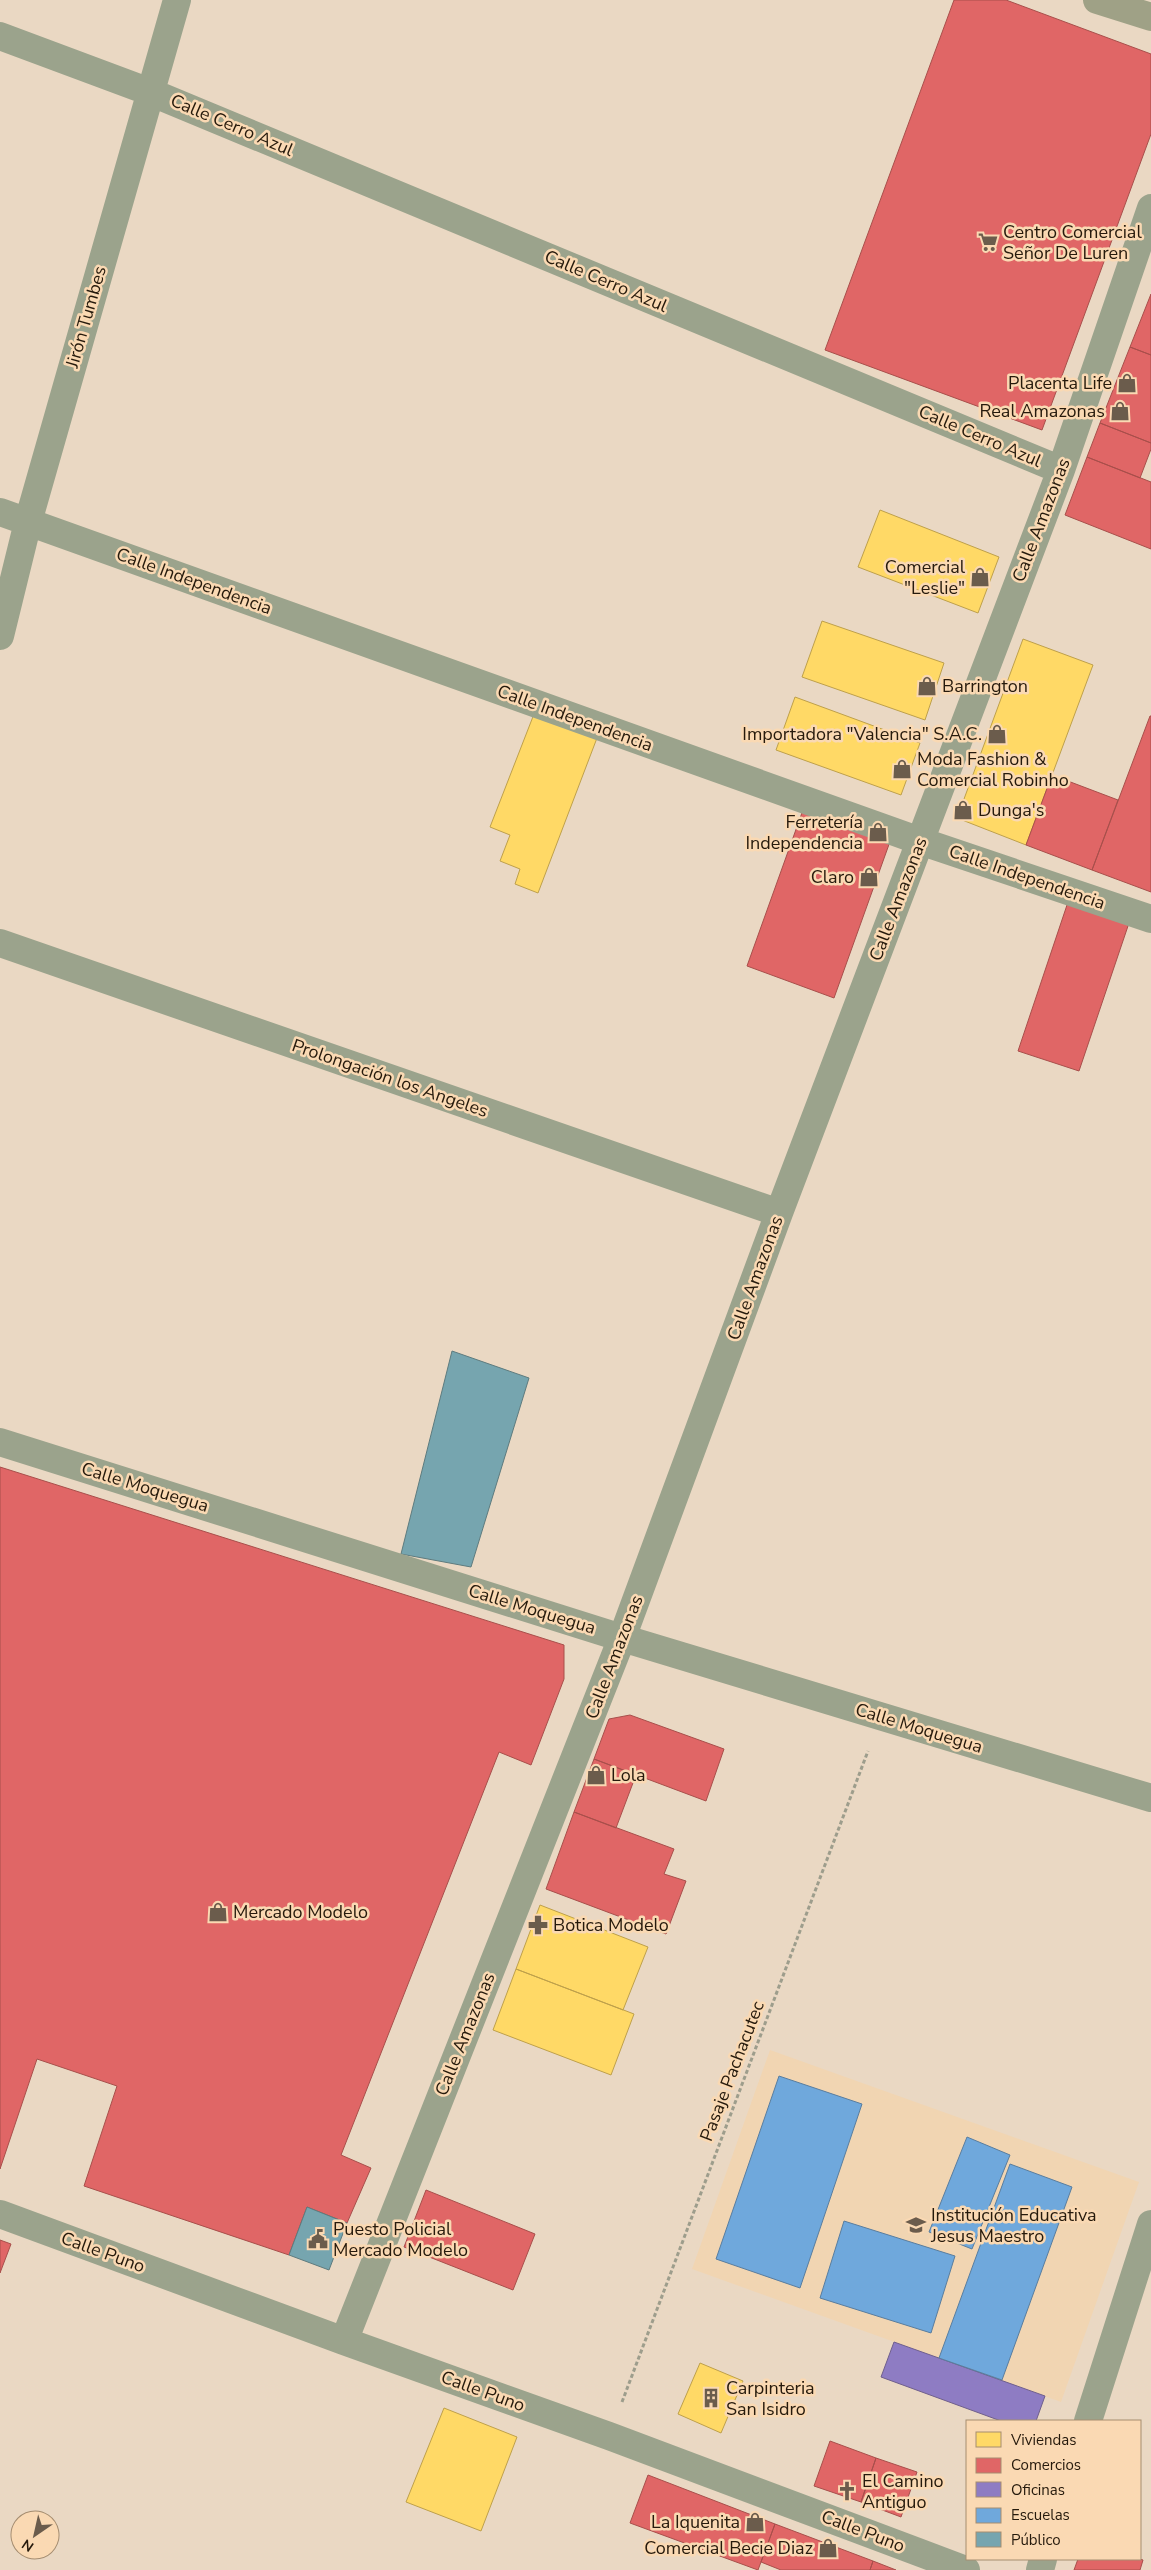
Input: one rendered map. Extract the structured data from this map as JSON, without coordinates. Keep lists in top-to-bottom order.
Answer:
{
  "streets": {
    "street": [
      "Calle Cerro Azul",
      "Jirón Tumbes",
      "Calle Amazonas",
      "Calle Independencia",
      "Prolongación los Angeles",
      "Calle Moquegua",
      "Calle Puno"
    ],
    "path": ["Pasaje Pachacutec"]
  },
  "crossings": [
    ["Calle Cerro Azul", "Jirón Tumbes"],
    ["Calle Cerro Azul", "Calle Amazonas"],
    ["Jirón Tumbes", "Calle Independencia"],
    ["Calle Amazonas", "Calle Independencia"],
    ["Calle Amazonas", "Prolongación los Angeles"],
    ["Calle Amazonas", "Calle Moquegua"],
    ["Calle Amazonas", "Calle Puno"],
    ["Calle Moquegua", "Pasaje Pachacutec"],
    ["Pasaje Pachacutec", "Calle Puno"]
  ],
  "places": {
    "supermarket": ["Centro Comercial Señor De Luren"],
    "shop": [
      "Placenta Life",
      "Real Amazonas",
      "Comercial \"Leslie\"",
      "Barrington",
      "Importadora \"Valencia\" S.A.C.",
      "Moda Fashion & Comercial Robinho",
      "Dunga's",
      "Ferretería Independencia",
      "Claro",
      "Lola",
      "Mercado Modelo",
      "La Iquenita",
      "Comercial Becie Diaz"
    ],
    "pharmacy": ["Botica Modelo"],
    "school or university": ["Institución Educativa Jesus Maestro"],
    "public building": ["Puesto Policial Mercado Modelo"],
    "building": ["Carpinteria San Isidro"],
    "church": ["El Camino Antiguo"]
  },
  "legend": [
    "Viviendas",
    "Comercios",
    "Oficinas",
    "Escuelas",
    "Público"
  ],
  "north": "bottom left"
}
